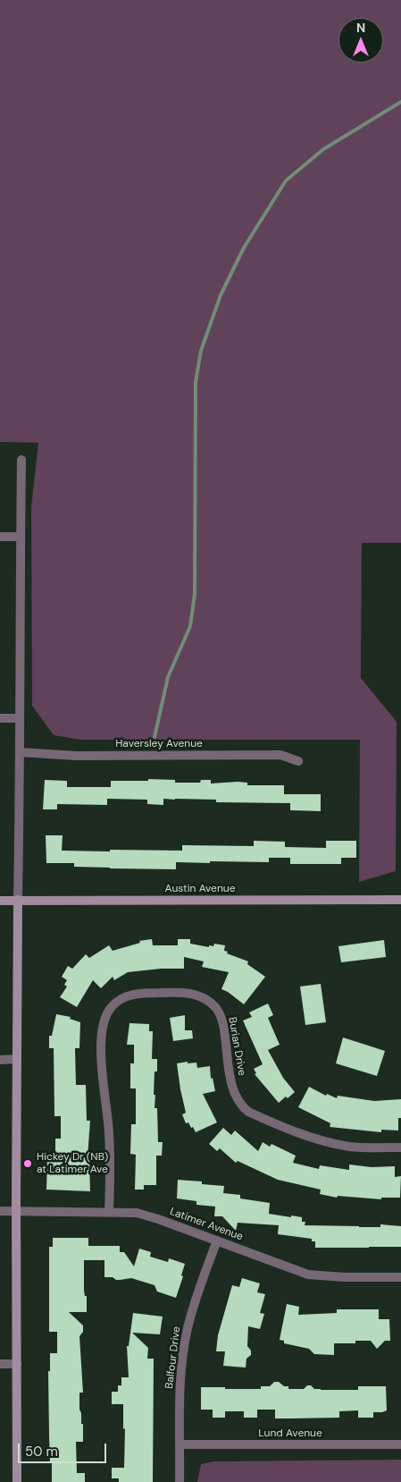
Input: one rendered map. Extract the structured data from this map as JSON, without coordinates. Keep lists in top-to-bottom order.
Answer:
{
  "streets": {
    "street": [
      "Haversley Avenue",
      "Austin Avenue",
      "Burian Drive",
      "Latimer Avenue",
      "Balfour Drive",
      "Lund Avenue"
    ]
  },
  "crossings": [
    ["Burian Drive", "Latimer Avenue"],
    ["Latimer Avenue", "Balfour Drive"],
    ["Balfour Drive", "Lund Avenue"]
  ],
  "places": ["Hickey Dr (NB) at Latimer Ave"],
  "scale_bar": "50 m",
  "north": "top"
}
